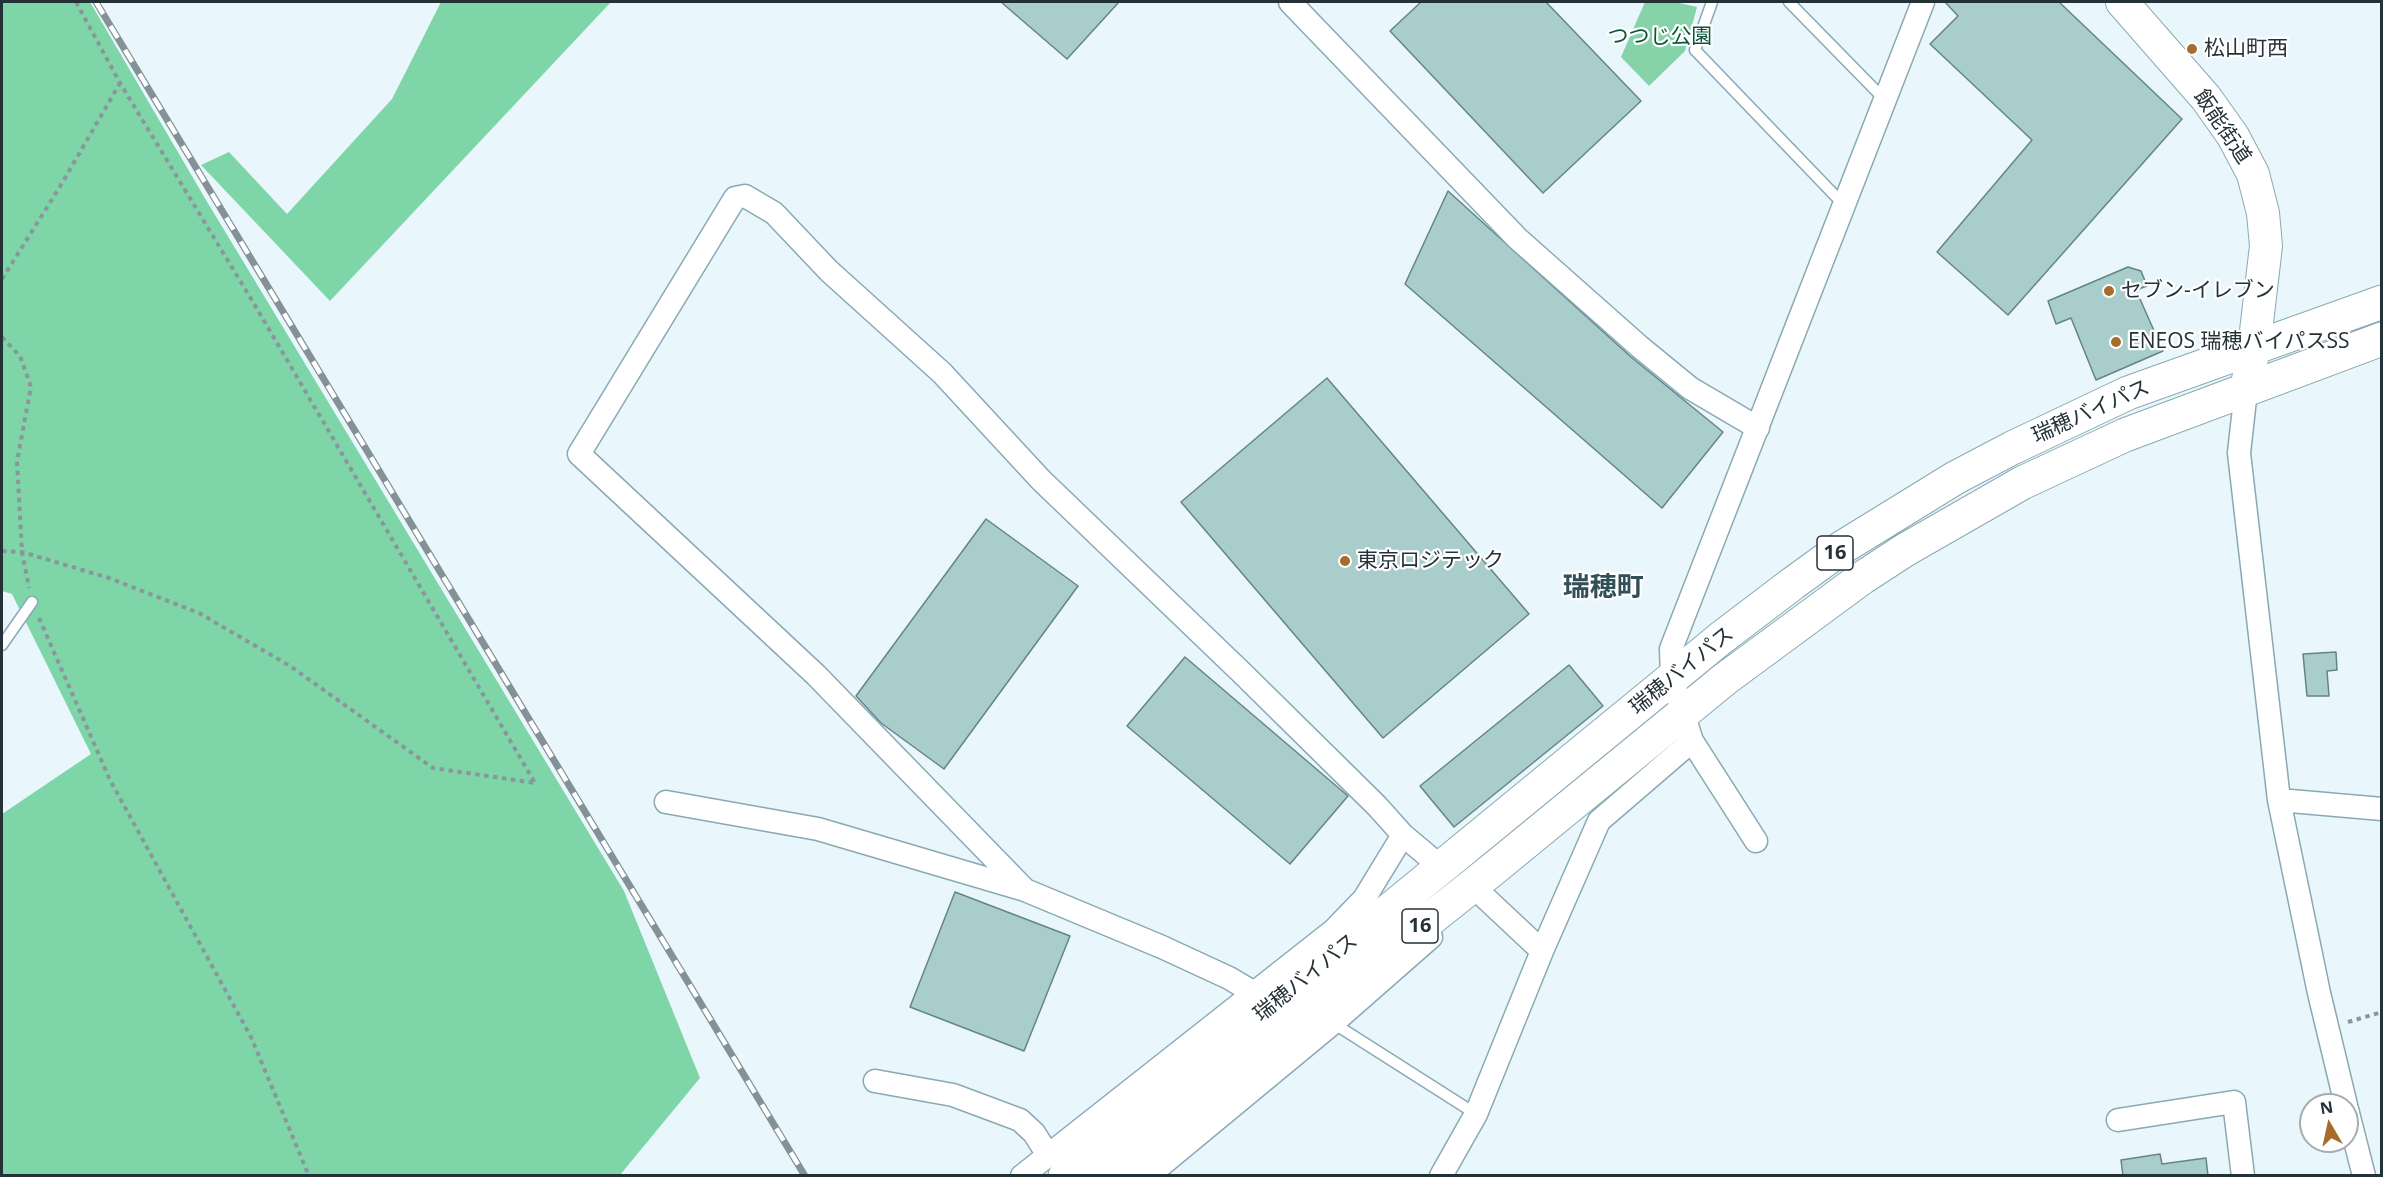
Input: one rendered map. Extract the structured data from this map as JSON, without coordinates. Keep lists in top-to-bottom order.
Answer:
{
  "streets": {
    "highway": ["瑞穂バイパス", "16"],
    "street": ["飯能街道"]
  },
  "crossings": [
    ["飯能街道", "瑞穂バイパス"]
  ],
  "districts": ["瑞穂町"],
  "parks": ["つつじ公園"],
  "places": [
    "松山町西",
    "セブン-イレブン",
    "ENEOS 瑞穂バイパスSS",
    "東京ロジテック"
  ],
  "north": "top"
}
